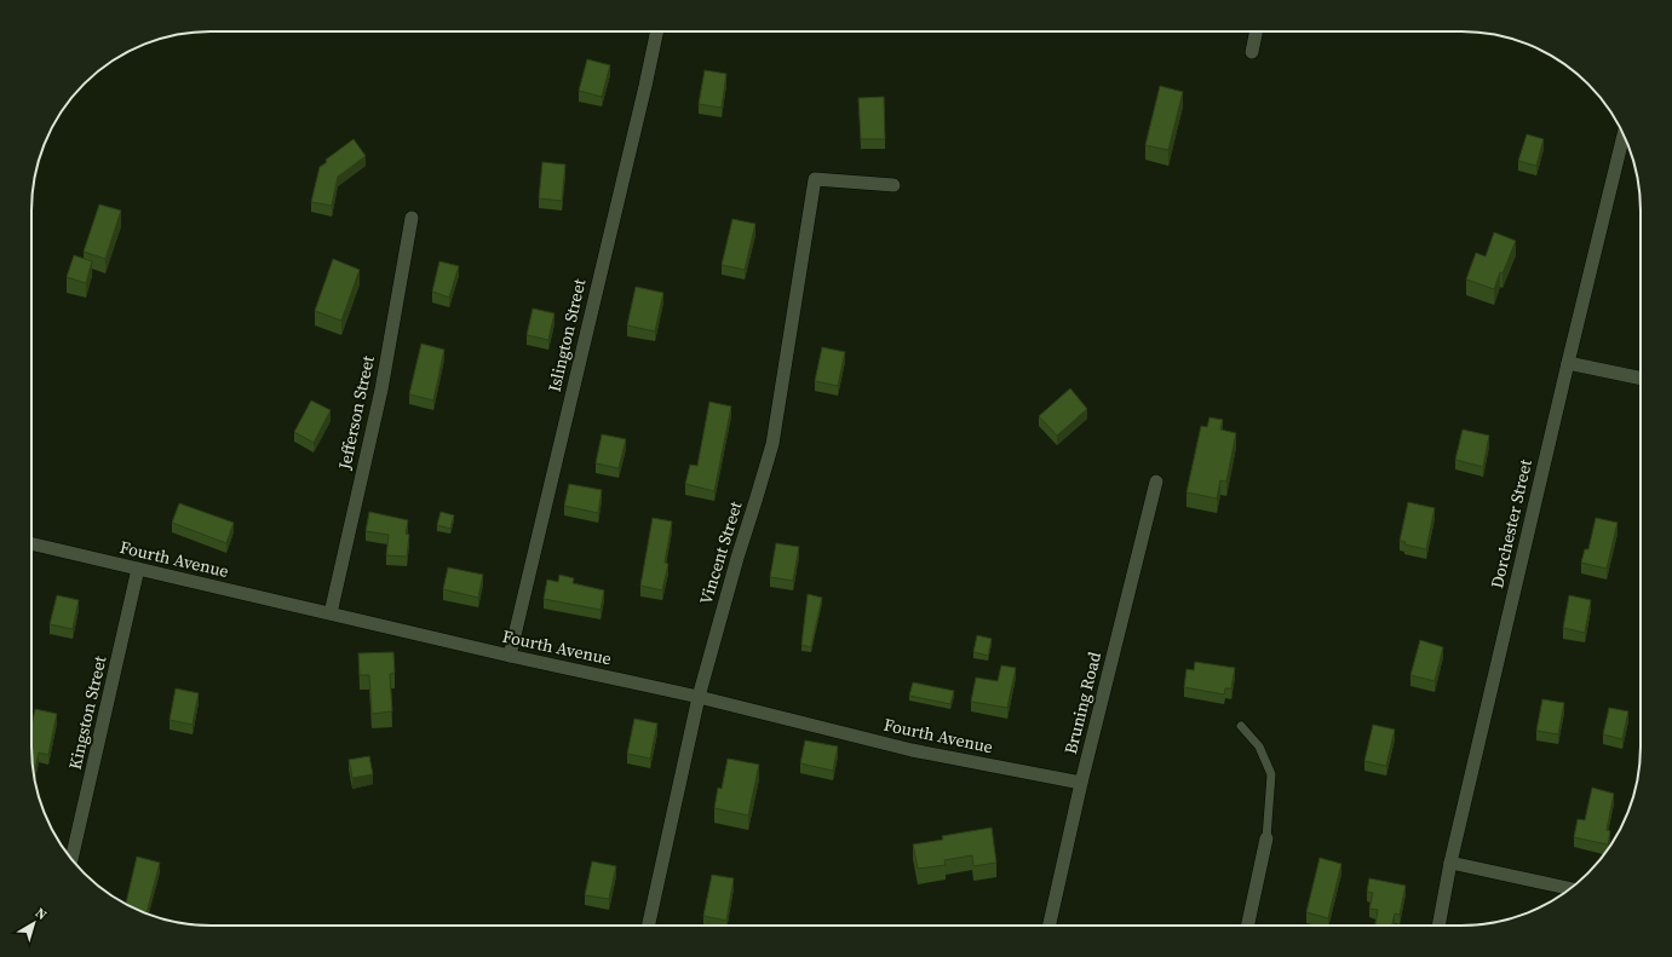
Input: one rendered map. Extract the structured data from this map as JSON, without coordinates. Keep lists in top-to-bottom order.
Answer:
{
  "streets": {
    "street": [
      "Islington Street",
      "Jefferson Street",
      "Dorchester Street",
      "Vincent Street",
      "Fourth Avenue",
      "Bruning Road",
      "Kingston Street"
    ]
  },
  "crossings": [
    ["Islington Street", "Fourth Avenue"],
    ["Jefferson Street", "Fourth Avenue"],
    ["Vincent Street", "Fourth Avenue"],
    ["Fourth Avenue", "Bruning Road"],
    ["Fourth Avenue", "Kingston Street"]
  ],
  "north": "top right"
}
